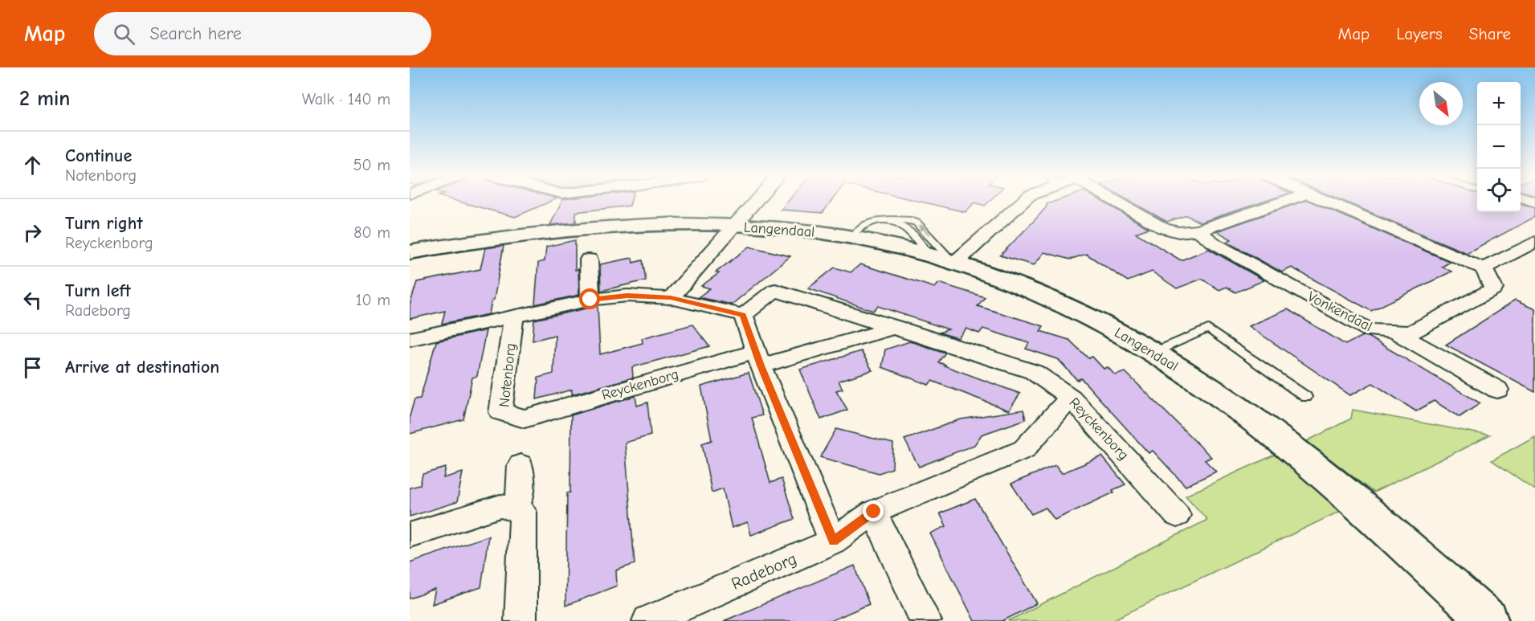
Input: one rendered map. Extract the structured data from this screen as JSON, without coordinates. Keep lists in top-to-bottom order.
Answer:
{
  "streets": {
    "street": [
      "Langendaal",
      "Vonkendaal",
      "Notenborg",
      "Reyckenborg",
      "Radeborg"
    ]
  },
  "crossings": [
    ["Notenborg", "Reyckenborg"],
    ["Reyckenborg", "Radeborg"]
  ],
  "north": "bottom right",
  "page": {
    "header": "Map",
    "search": "Search here",
    "nav": ["Map", "Layers", "Share"],
    "heading": ["2 min", "Walk · 140 m"],
    "map_buttons": ["+", "−"],
    "list": [
      ["Continue", "Notenborg", "50 m"],
      ["Turn right", "Reyckenborg", "80 m"],
      ["Turn left", "Radeborg", "10 m"],
      "Arrive at destination"
    ]
  }
}
